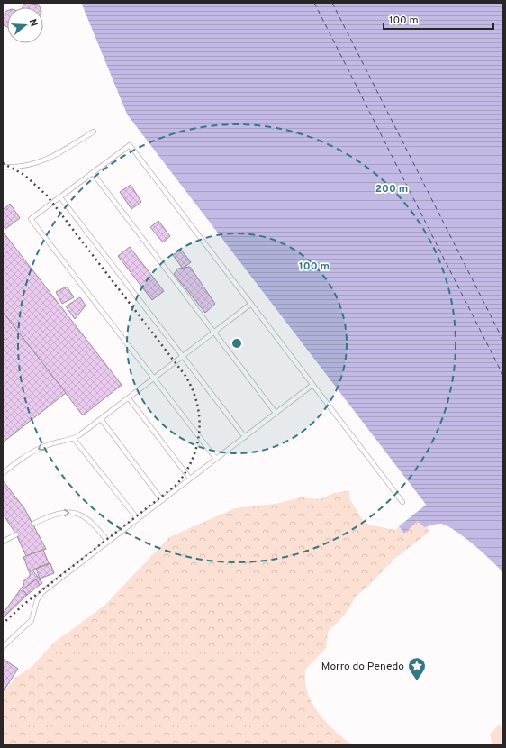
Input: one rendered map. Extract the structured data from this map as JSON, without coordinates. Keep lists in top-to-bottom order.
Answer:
{
  "places": {
    "place": ["Morro do Penedo"]
  },
  "scale_bar": "100 m",
  "north": "right",
  "rings": ["200 m", "100 m"]
}
